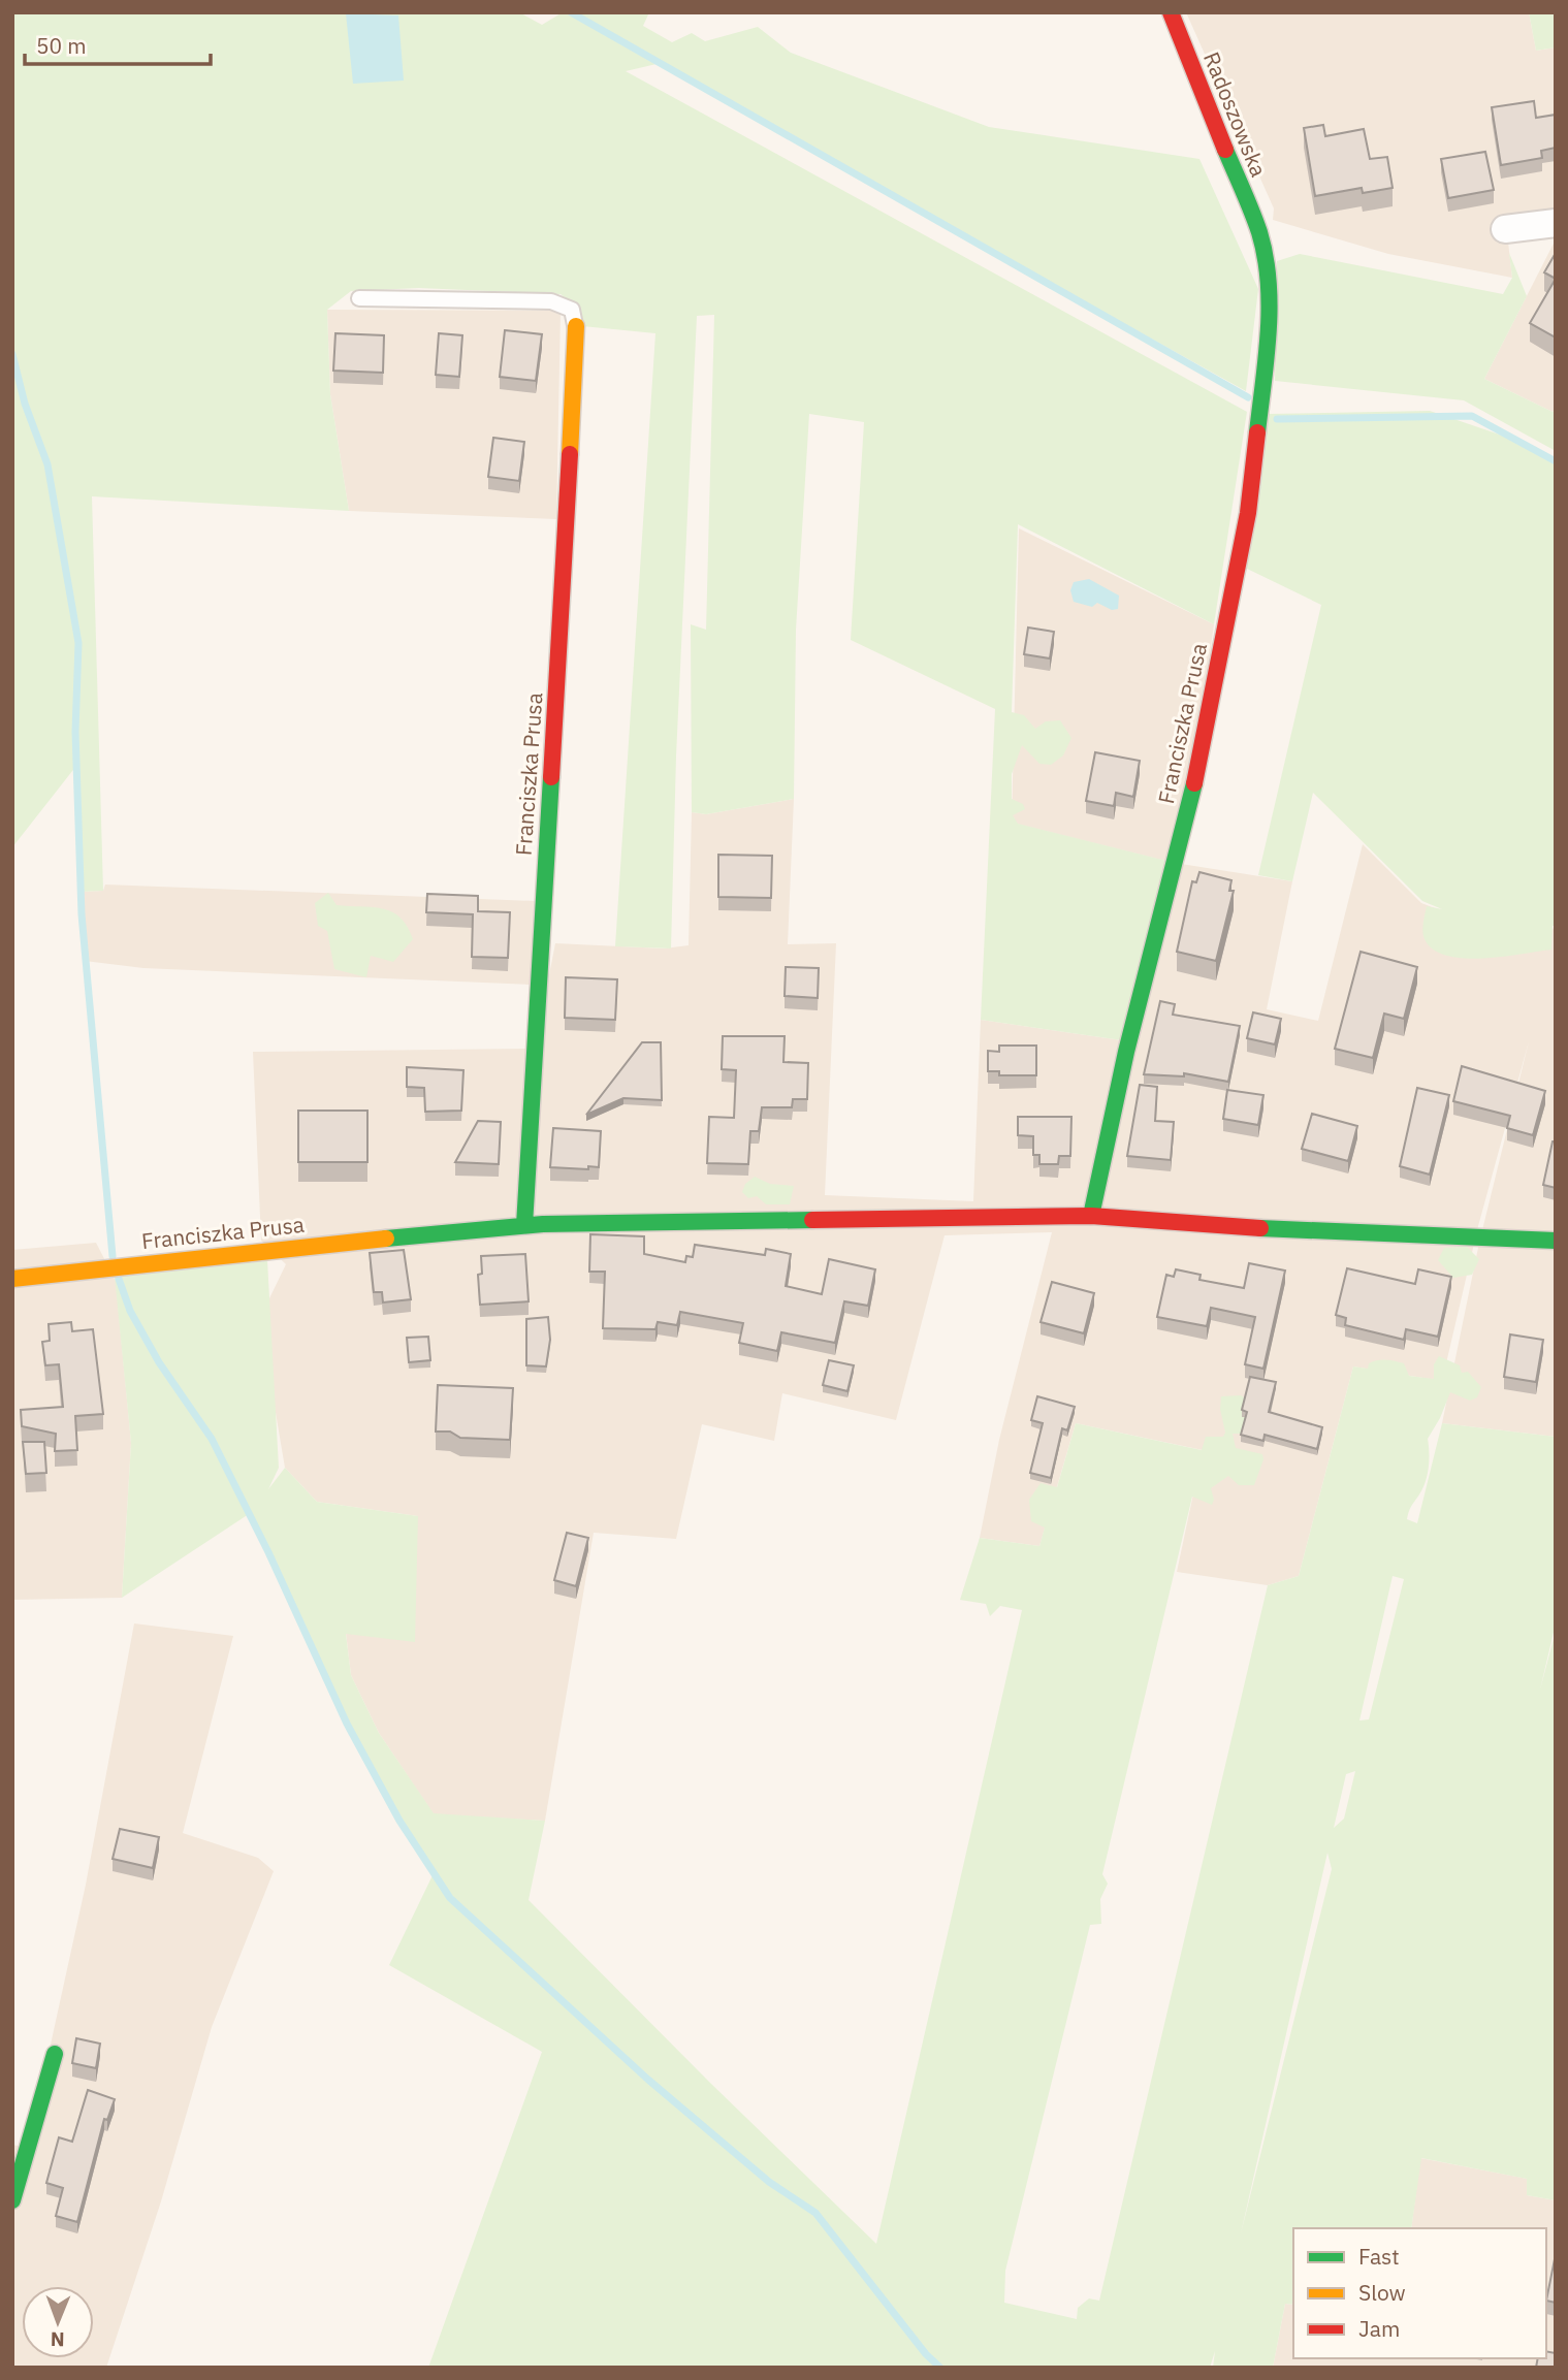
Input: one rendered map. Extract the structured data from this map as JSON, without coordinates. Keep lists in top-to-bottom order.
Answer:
{
  "streets": {
    "street": ["Radoszowska", "Franciszka Prusa"]
  },
  "crossings": [
    ["Radoszowska", "Franciszka Prusa"]
  ],
  "legend": ["Fast", "Slow", "Jam"],
  "scale_bar": "50 m",
  "north": "bottom"
}
